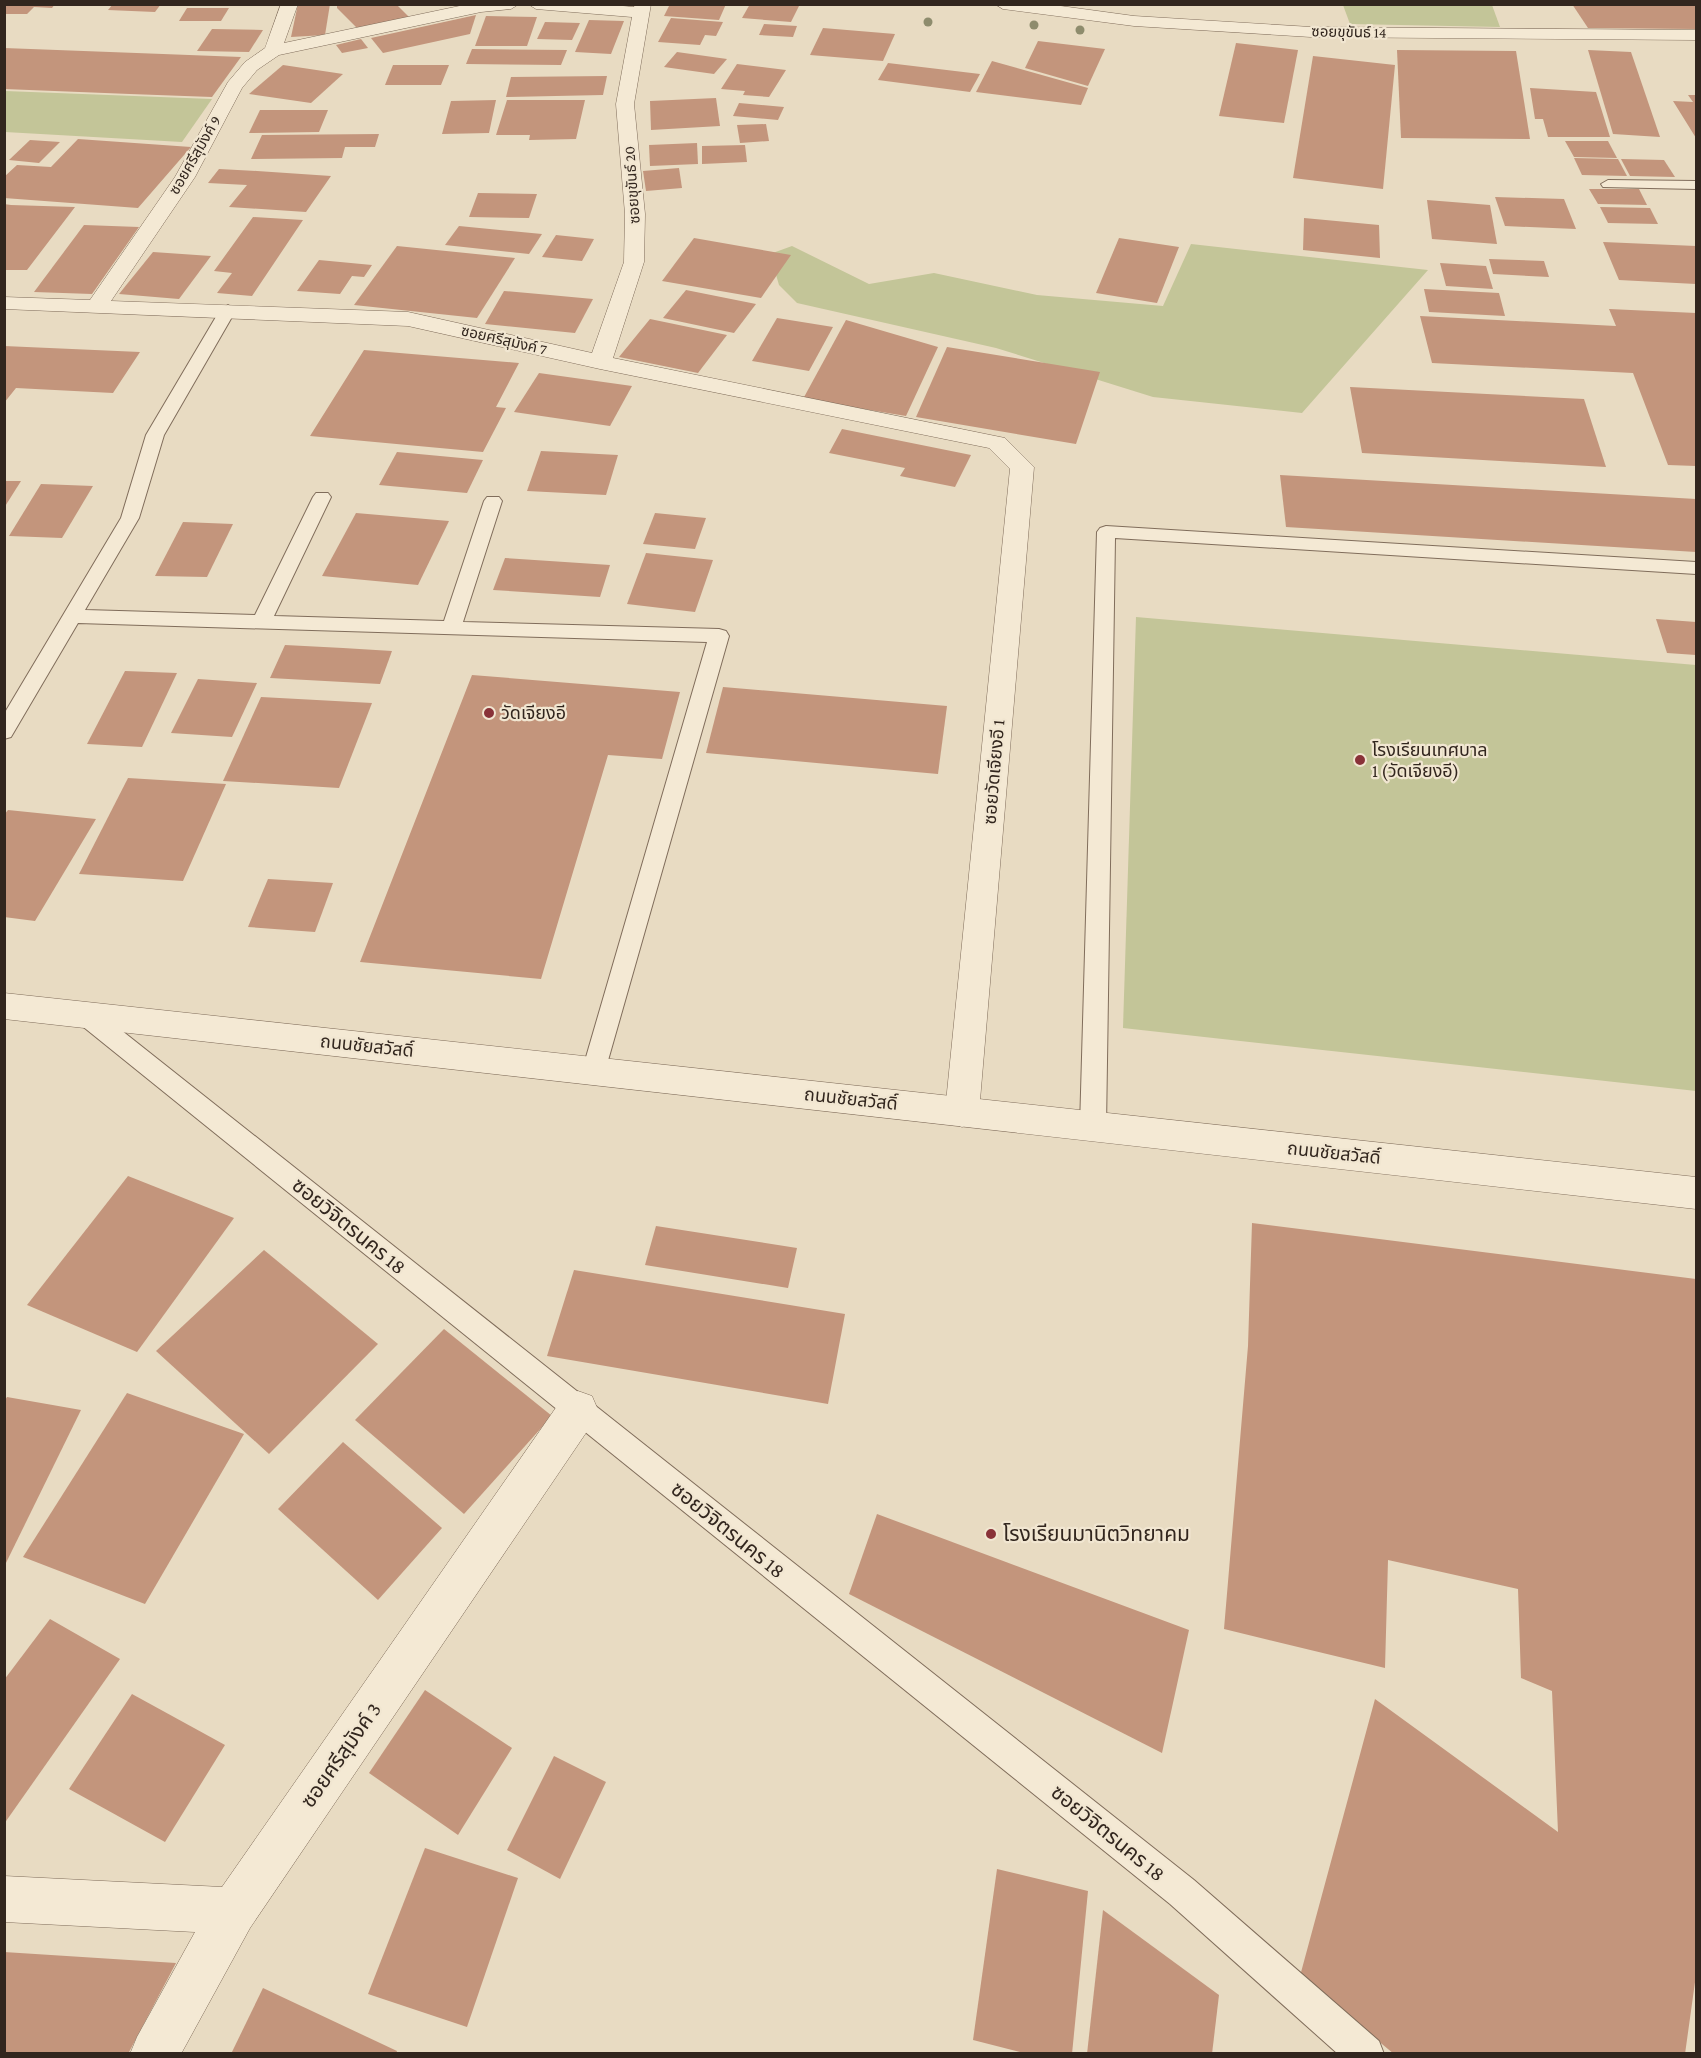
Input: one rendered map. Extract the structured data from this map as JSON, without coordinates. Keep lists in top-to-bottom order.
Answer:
{
  "streets": {
    "street": [
      "ซอยขุขันธ์ 14",
      "ซอยศรีสุมังค์ 9",
      "ซอยขุขันธ์ 20",
      "ซอยศรีสุมังค์ 7",
      "ซอยวัดเจียงอี 1",
      "ถนนชัยสวัสดิ์",
      "ซอยศรีสุมังค์ 3"
    ],
    "lane": ["ซอยวิจิตรนคร 18"]
  },
  "crossings": [
    ["ซอยศรีสุมังค์ 9", "ซอยศรีสุมังค์ 7"],
    ["ซอยขุขันธ์ 20", "ซอยศรีสุมังค์ 7"],
    ["ซอยศรีสุมังค์ 7", "ซอยวัดเจียงอี 1"],
    ["ซอยวัดเจียงอี 1", "ถนนชัยสวัสดิ์"],
    ["ถนนชัยสวัสดิ์", "ซอยวิจิตรนคร 18"],
    ["ซอยวิจิตรนคร 18", "ซอยศรีสุมังค์ 3"]
  ],
  "places": ["วัดเจียงอี", "โรงเรียนเทศบาล 1 (วัดเจียงอี)", "โรงเรียนมานิตวิทยาคม"]
}
